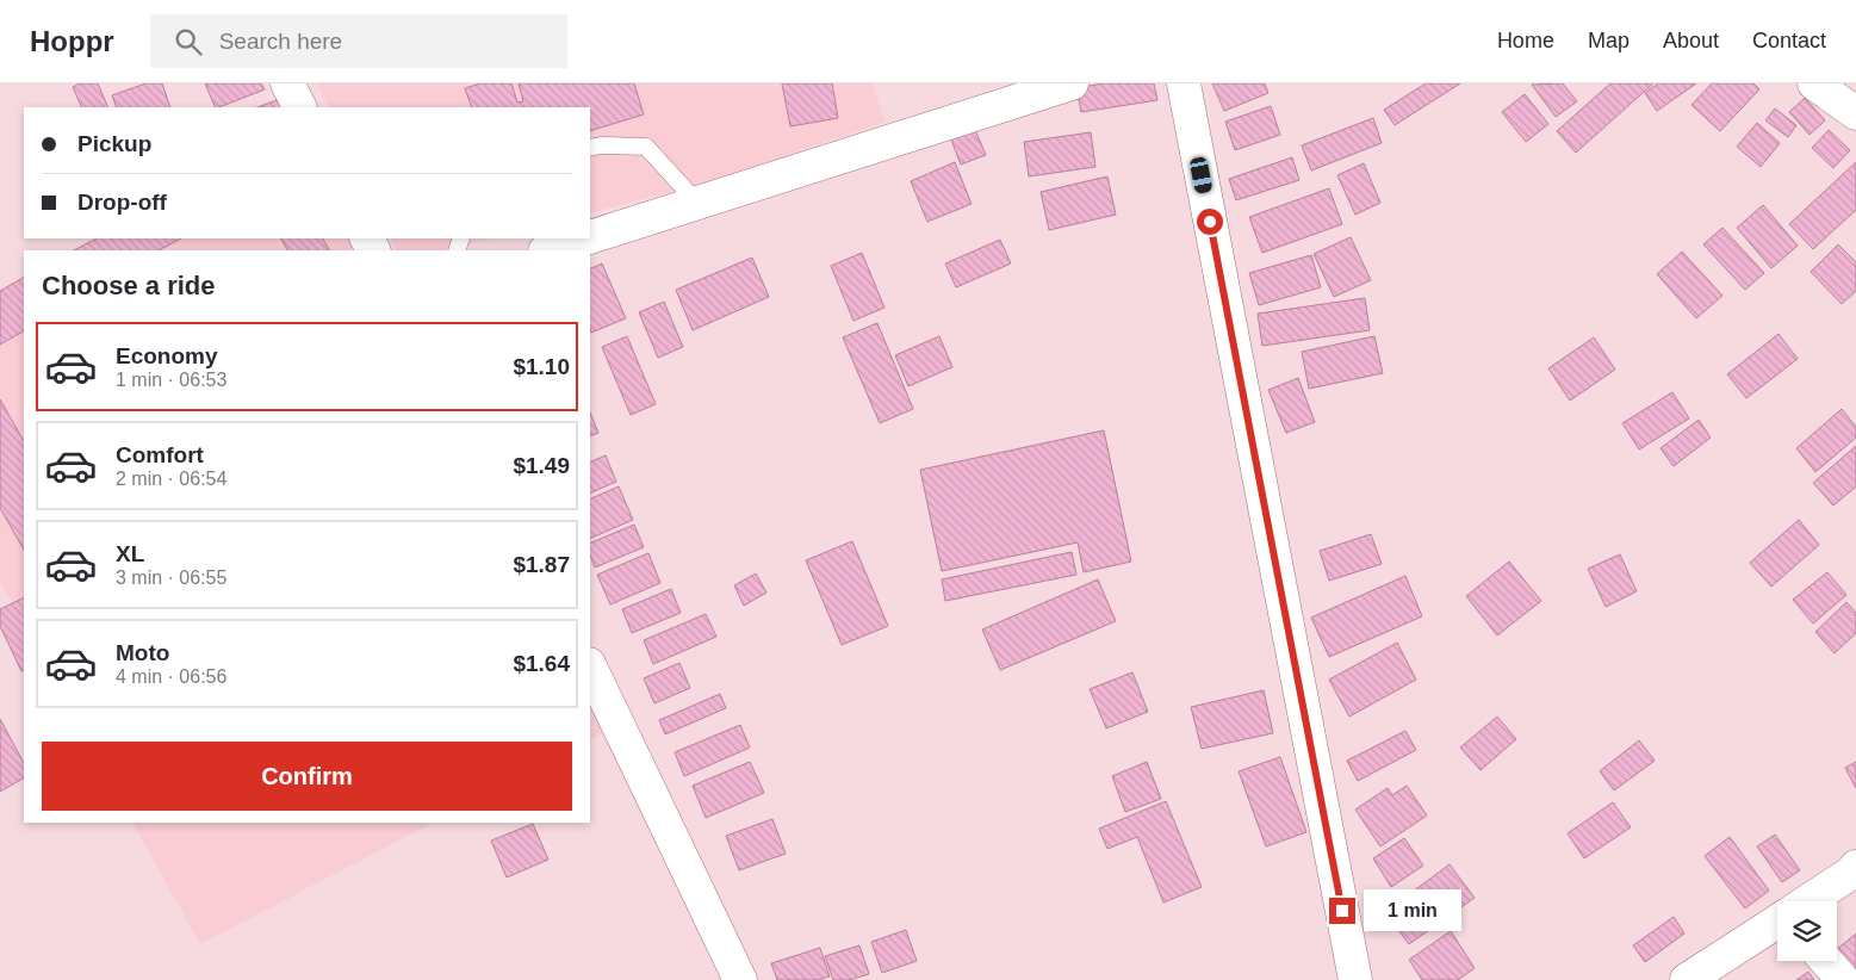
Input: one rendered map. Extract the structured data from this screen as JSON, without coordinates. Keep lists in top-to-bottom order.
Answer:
{
  "page": {
    "header": "Hoppr",
    "search": "Search here",
    "nav": [
      "Home",
      "Map",
      "About",
      "Contact"
    ],
    "banner": ["Pickup", "Drop-off"],
    "heading": "Choose a ride",
    "list": [
      {
        "name": "Economy",
        "note": "1 min · 06:53",
        "value": "$1.10"
      },
      {
        "name": "Comfort",
        "note": "2 min · 06:54",
        "value": "$1.49"
      },
      {
        "name": "XL",
        "note": "3 min · 06:55",
        "value": "$1.87"
      },
      {
        "name": "Moto",
        "note": "4 min · 06:56",
        "value": "$1.64"
      }
    ],
    "buttons": "Confirm",
    "bubble": "1 min"
  }
}
